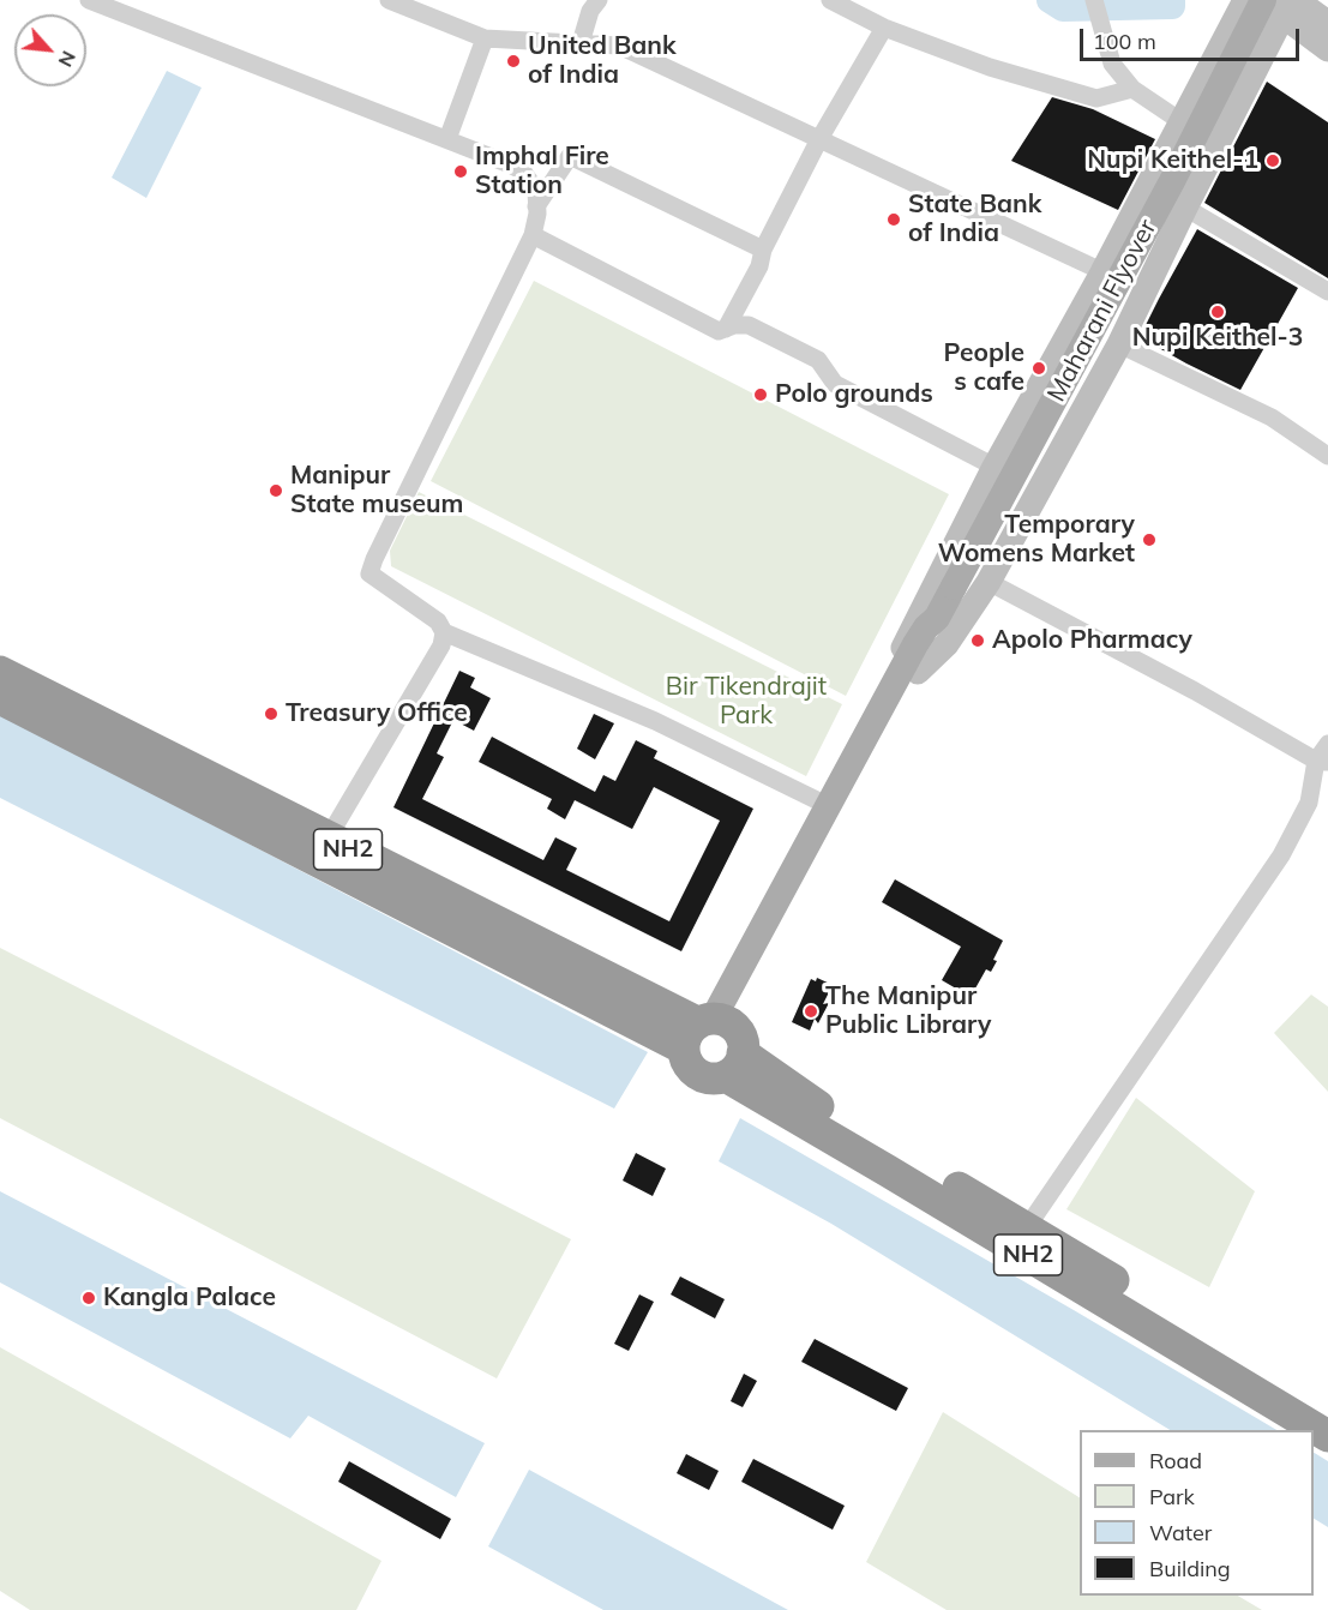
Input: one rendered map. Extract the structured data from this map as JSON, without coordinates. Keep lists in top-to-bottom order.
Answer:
{
  "streets": {
    "highway": ["NH2"],
    "main road": ["Maharani Flyover"]
  },
  "parks": ["Bir Tikendrajit Park"],
  "places": [
    "United Bank of India",
    "Nupi Keithel-1",
    "Imphal Fire Station",
    "State Bank of India",
    "Nupi Keithel-3",
    "People s cafe",
    "Polo grounds",
    "Manipur State museum",
    "Temporary Womens Market",
    "Apolo Pharmacy",
    "Treasury Office",
    "The Manipur Public Library",
    "Kangla Palace"
  ],
  "legend": [
    "Road",
    "Park",
    "Water",
    "Building"
  ],
  "scale_bar": "100 m",
  "north": "bottom right"
}
